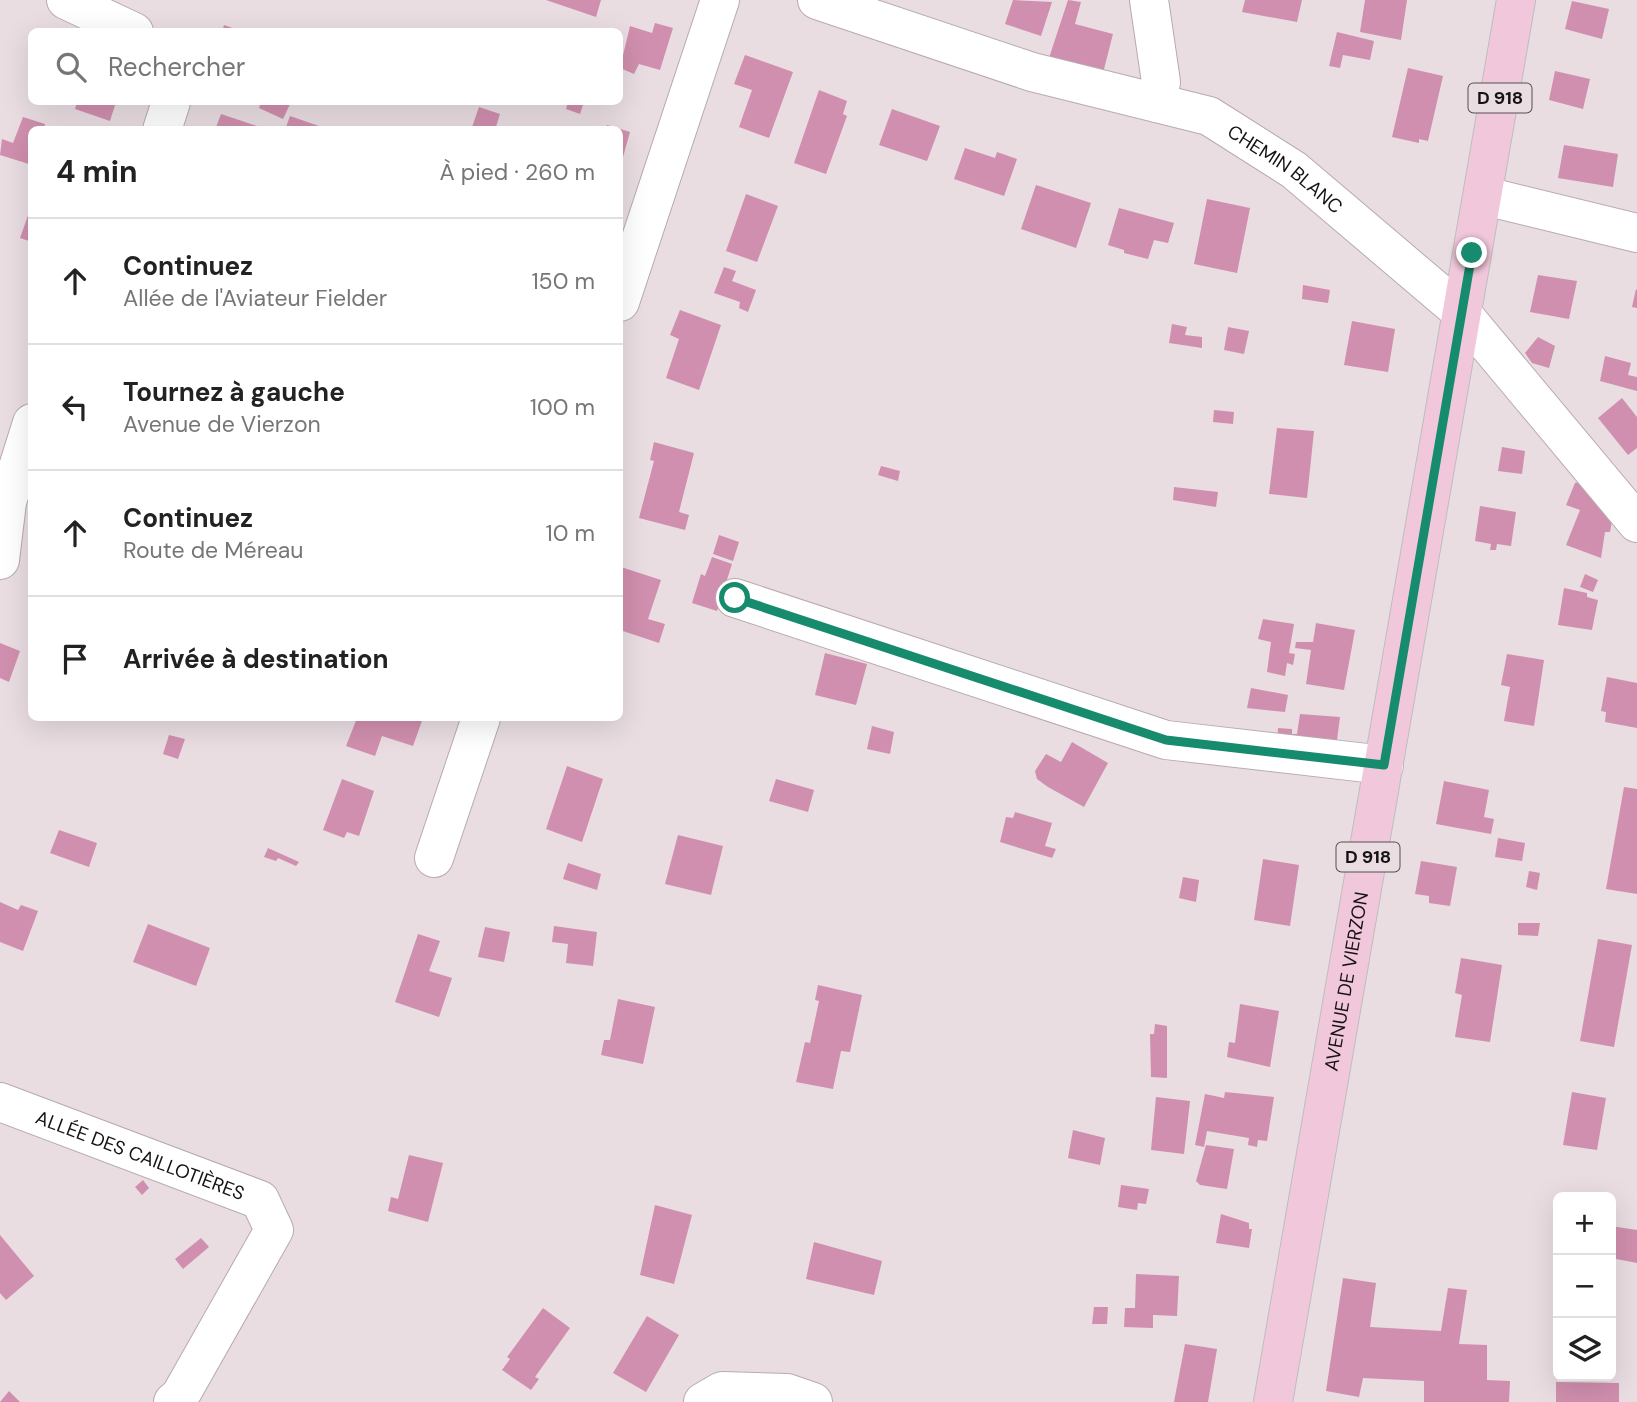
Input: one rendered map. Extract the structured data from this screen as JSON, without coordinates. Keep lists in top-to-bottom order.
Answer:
{
  "streets": {
    "main road": ["D 918", "AVENUE DE VIERZON"],
    "street": ["CHEMIN BLANC", "ALLÉE DES CAILLOTIÈRES"]
  },
  "crossings": [
    ["D 918", "CHEMIN BLANC"],
    ["D 918", "AVENUE DE VIERZON"],
    ["CHEMIN BLANC", "AVENUE DE VIERZON"]
  ],
  "page": {
    "search": "Rechercher",
    "heading": ["4 min", "À pied · 260 m"],
    "list": [
      ["Continuez", "Allée de l'Aviateur Fielder", "150 m"],
      ["Tournez à gauche", "Avenue de Vierzon", "100 m"],
      ["Continuez", "Route de Méreau", "10 m"],
      "Arrivée à destination"
    ],
    "map_buttons": ["+", "−"]
  }
}
